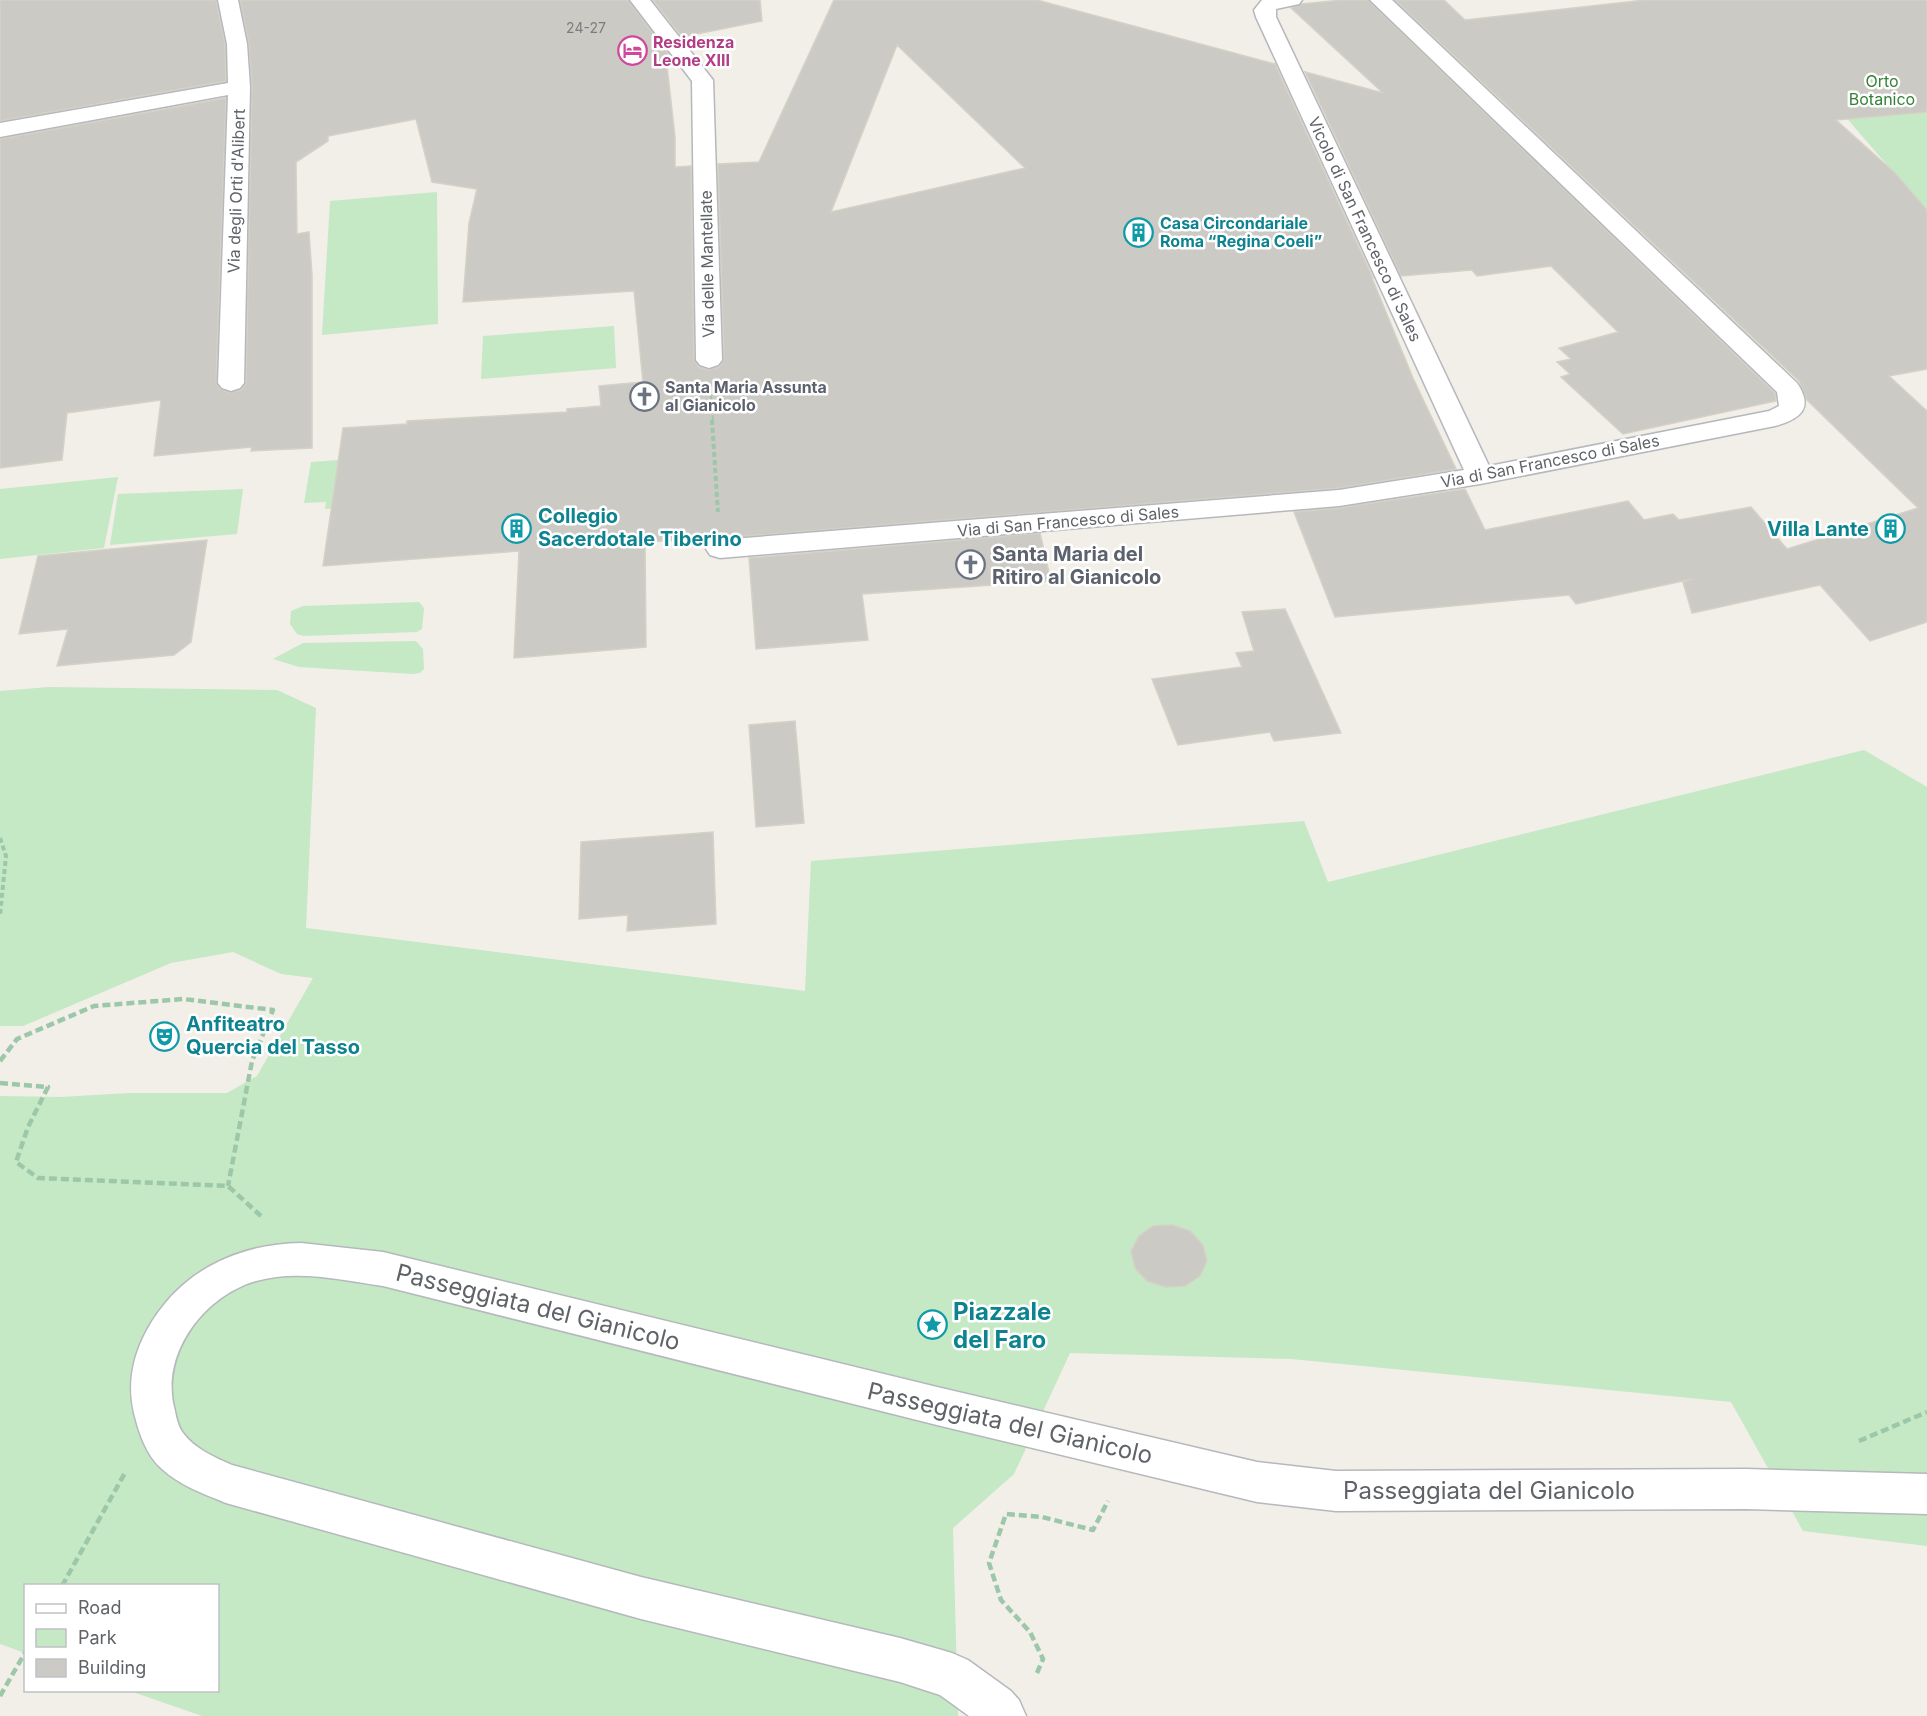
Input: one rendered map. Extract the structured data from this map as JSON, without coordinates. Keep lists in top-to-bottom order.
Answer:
{
  "streets": {
    "street": [
      "Via degli Orti d'Alibert",
      "Vicolo di San Francesco di Sales",
      "Via delle Mantellate",
      "Via di San Francesco di Sales",
      "Passeggiata del Gianicolo"
    ]
  },
  "crossings": [
    ["Vicolo di San Francesco di Sales", "Via di San Francesco di Sales"],
    ["Via delle Mantellate", "Via di San Francesco di Sales"]
  ],
  "parks": ["Orto Botanico"],
  "places": {
    "hotel": ["Residenza Leone XIII"],
    "building": ["Casa Circondariale Roma “Regina Coeli”", "Collegio Sacerdotale Tiberino", "Villa Lante"],
    "church": ["Santa Maria Assunta al Gianicolo", "Santa Maria del Ritiro al Gianicolo"],
    "theatre": ["Anfiteatro Quercia del Tasso"],
    "place": ["Piazzale del Faro"]
  },
  "house_numbers": ["24-27"],
  "legend": ["Road", "Park", "Building"]
}
